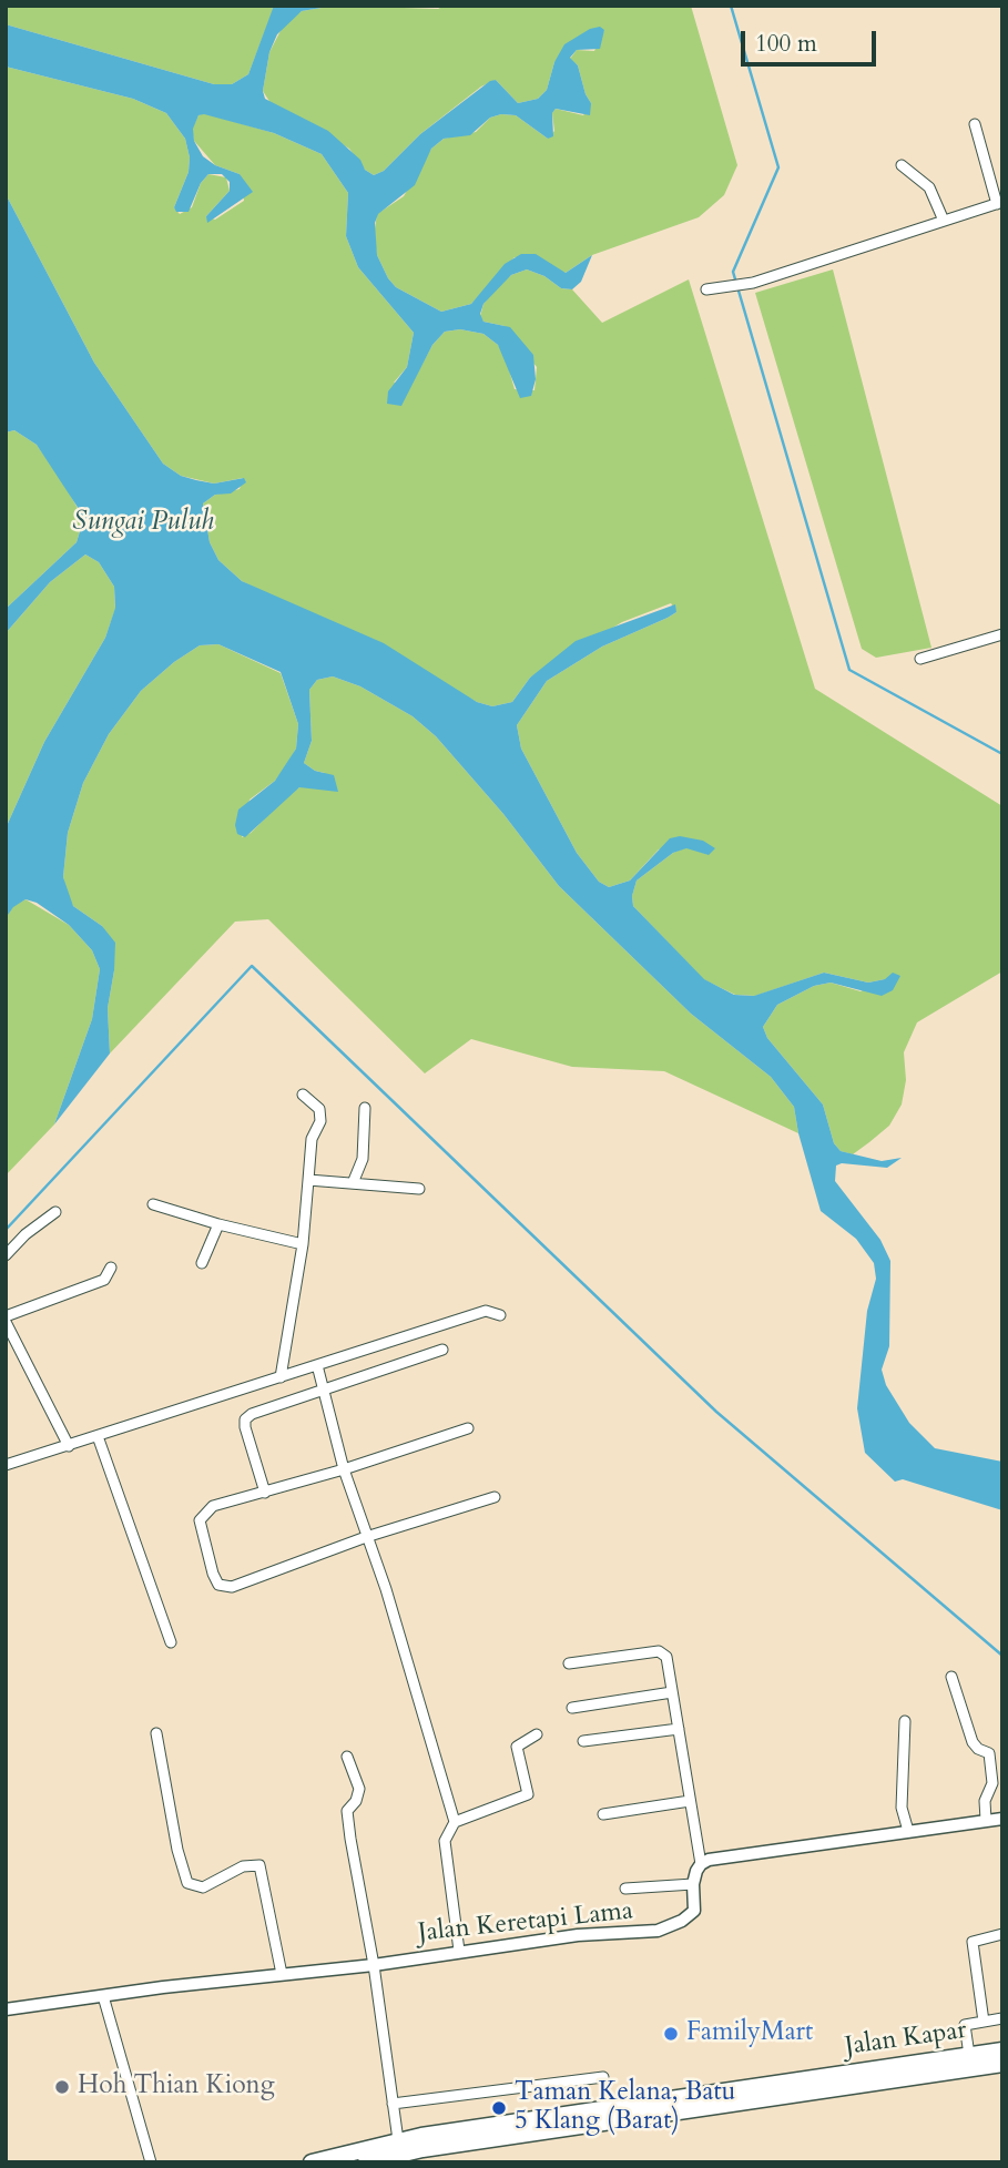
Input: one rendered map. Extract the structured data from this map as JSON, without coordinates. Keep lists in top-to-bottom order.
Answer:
{
  "streets": {
    "highway": ["Jalan Kapar"],
    "street": ["Jalan Keretapi Lama"]
  },
  "water": ["Sungai Puluh"],
  "places": ["FamilyMart", "Hoh Thian Kiong", "Taman Kelana, Batu 5 Klang (Barat)"],
  "scale_bar": "100 m"
}
